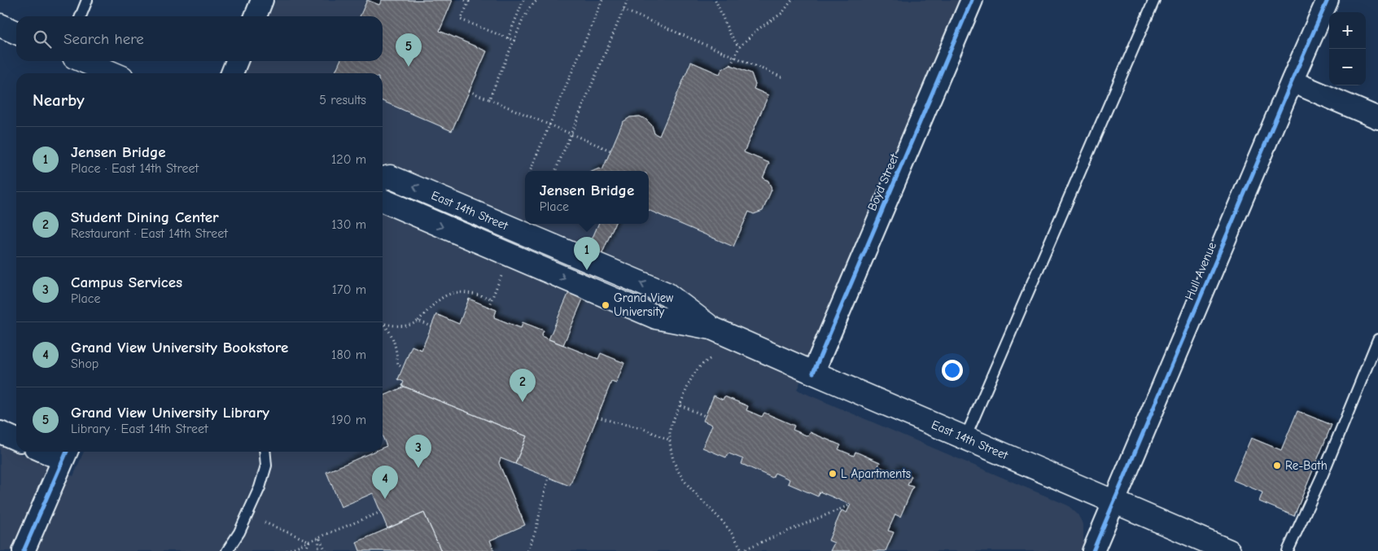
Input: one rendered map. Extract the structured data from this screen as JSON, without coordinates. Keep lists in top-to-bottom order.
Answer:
{
  "streets": {
    "main road": ["East 14th Street"],
    "street": ["Boyd Street", "Hull Avenue"]
  },
  "crossings": [
    ["Boyd Street", "East 14th Street"],
    ["East 14th Street", "Hull Avenue"]
  ],
  "places": ["Grand View University", "Re-Bath", "L Apartments"],
  "page": {
    "map_buttons": ["+", "−"],
    "search": "Search here",
    "pins": [
      "5",
      "1",
      "2",
      "3",
      "4"
    ],
    "heading": ["Nearby", "5 results"],
    "list": [
      {
        "mark": "1",
        "name": "Jensen Bridge",
        "note": "Place · East 14th Street",
        "value": "120 m"
      },
      {
        "mark": "2",
        "name": "Student Dining Center",
        "note": "Restaurant · East 14th Street",
        "value": "130 m"
      },
      {
        "mark": "3",
        "name": "Campus Services",
        "note": "Place",
        "value": "170 m"
      },
      {
        "mark": "4",
        "name": "Grand View University Bookstore",
        "note": "Shop",
        "value": "180 m"
      },
      {
        "mark": "5",
        "name": "Grand View University Library",
        "note": "Library · East 14th Street",
        "value": "190 m"
      }
    ],
    "popup": ["Jensen Bridge", "Place"]
  }
}
